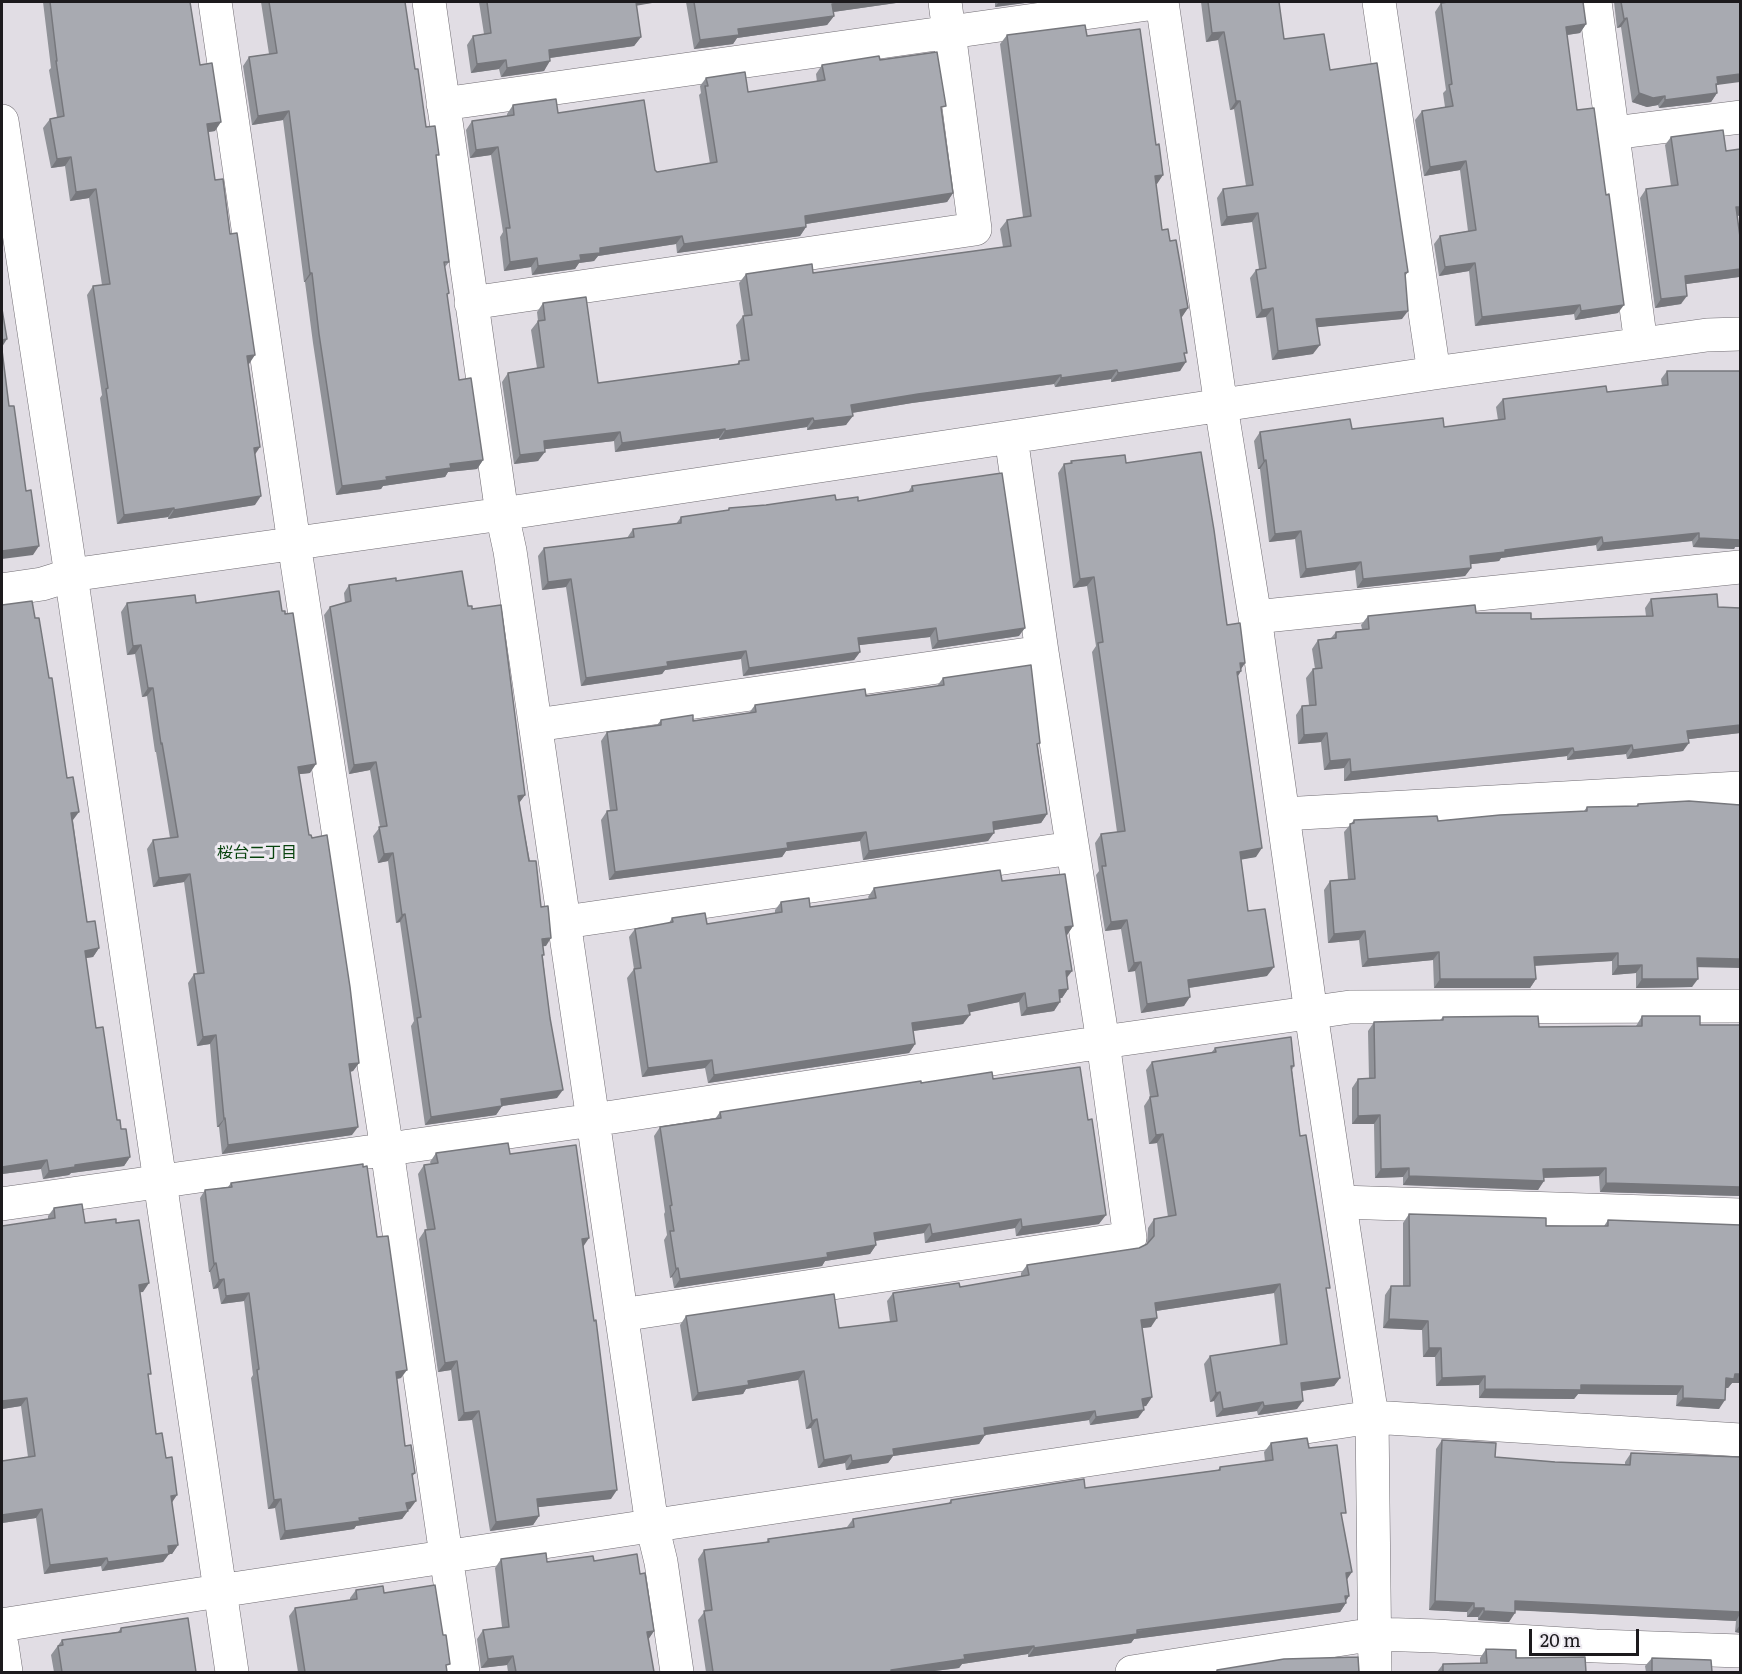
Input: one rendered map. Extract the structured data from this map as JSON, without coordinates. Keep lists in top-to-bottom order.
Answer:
{
  "districts": ["桜台二丁目"],
  "scale_bar": "20 m"
}
